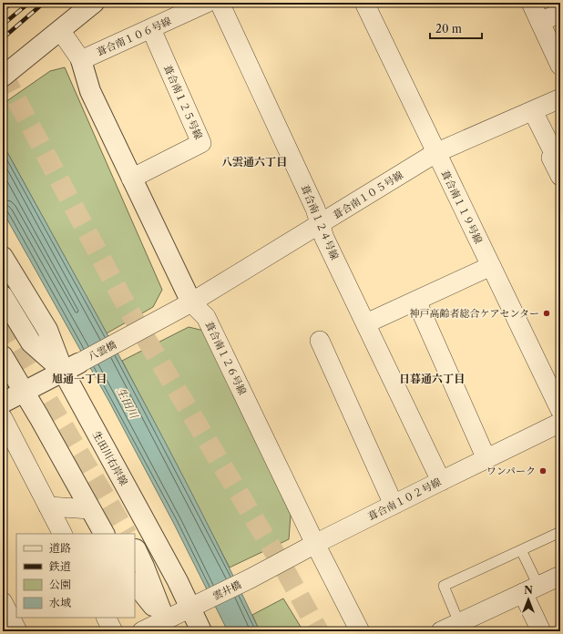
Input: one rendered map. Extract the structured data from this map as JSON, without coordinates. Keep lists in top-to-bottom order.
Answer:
{
  "streets": {
    "street": [
      "葺合南１０６号線",
      "葺合南１２５号線",
      "葺合南１０５号線",
      "葺合南１１９号線",
      "葺合南１２４号線",
      "八雲橋",
      "葺合南１２６号線",
      "生田川右岸線",
      "葺合南１０２号線",
      "雲井橋"
    ]
  },
  "crossings": [
    ["葺合南１０６号線", "葺合南１２５号線"],
    ["葺合南１０６号線", "葺合南１２６号線"],
    ["葺合南１２５号線", "葺合南１２６号線"],
    ["葺合南１０５号線", "葺合南１１９号線"],
    ["葺合南１０５号線", "葺合南１２４号線"],
    ["葺合南１０５号線", "八雲橋"],
    ["葺合南１０５号線", "葺合南１２６号線"],
    ["葺合南１２４号線", "葺合南１０２号線"],
    ["八雲橋", "生田川右岸線"],
    ["葺合南１２６号線", "葺合南１０２号線"],
    ["生田川右岸線", "雲井橋"],
    ["葺合南１０２号線", "雲井橋"]
  ],
  "districts": ["八雲通六丁目", "旭通一丁目", "日暮通六丁目"],
  "water": ["生田川"],
  "places": ["神戸高齢者総合ケアセンター", "ワンパーク"],
  "legend": [
    "道路",
    "鉄道",
    "公園",
    "水域"
  ],
  "scale_bar": "20 m",
  "north": "top"
}
